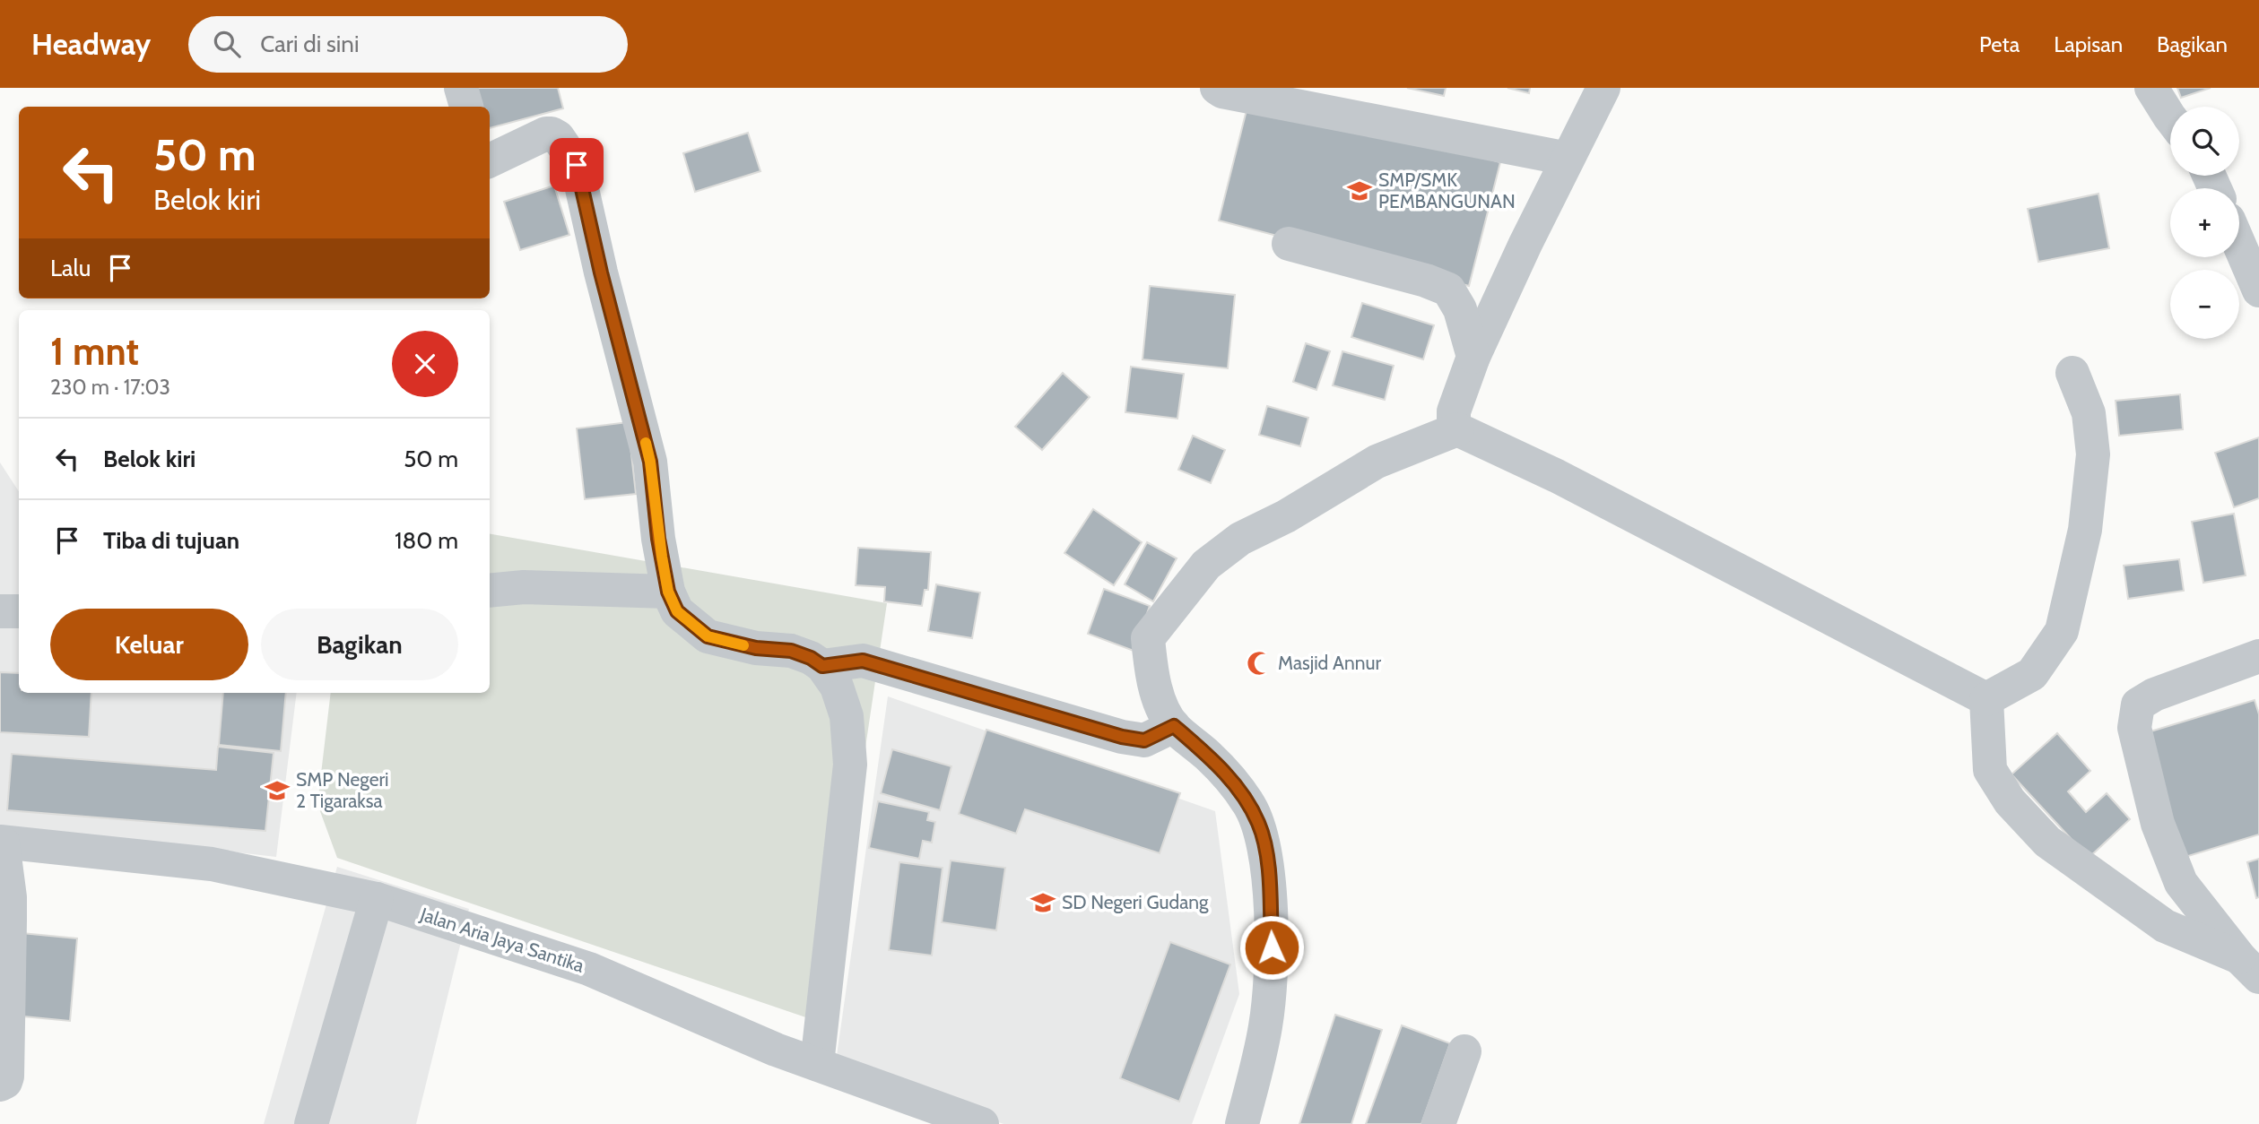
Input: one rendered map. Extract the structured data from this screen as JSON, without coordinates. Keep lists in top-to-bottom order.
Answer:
{
  "streets": {
    "street": ["Jalan Aria Jaya Santika"]
  },
  "places": {
    "school or university": ["SMP/SMK PEMBANGUNAN", "SMP Negeri 2 Tigaraksa", "SD Negeri Gudang"],
    "mosque": ["Masjid Annur"]
  },
  "page": {
    "header": "Headway",
    "search": "Cari di sini",
    "nav": ["Peta", "Lapisan", "Bagikan"],
    "map_buttons": ["+", "−"],
    "turn": ["50 m", "Belok kiri"],
    "then": "Lalu",
    "heading": ["1 mnt", "230 m · 17:03"],
    "list": [
      {
        "name": "Belok kiri",
        "value": "50 m"
      },
      {
        "name": "Tiba di tujuan",
        "value": "180 m"
      }
    ],
    "buttons": ["Keluar", "Bagikan"]
  }
}
